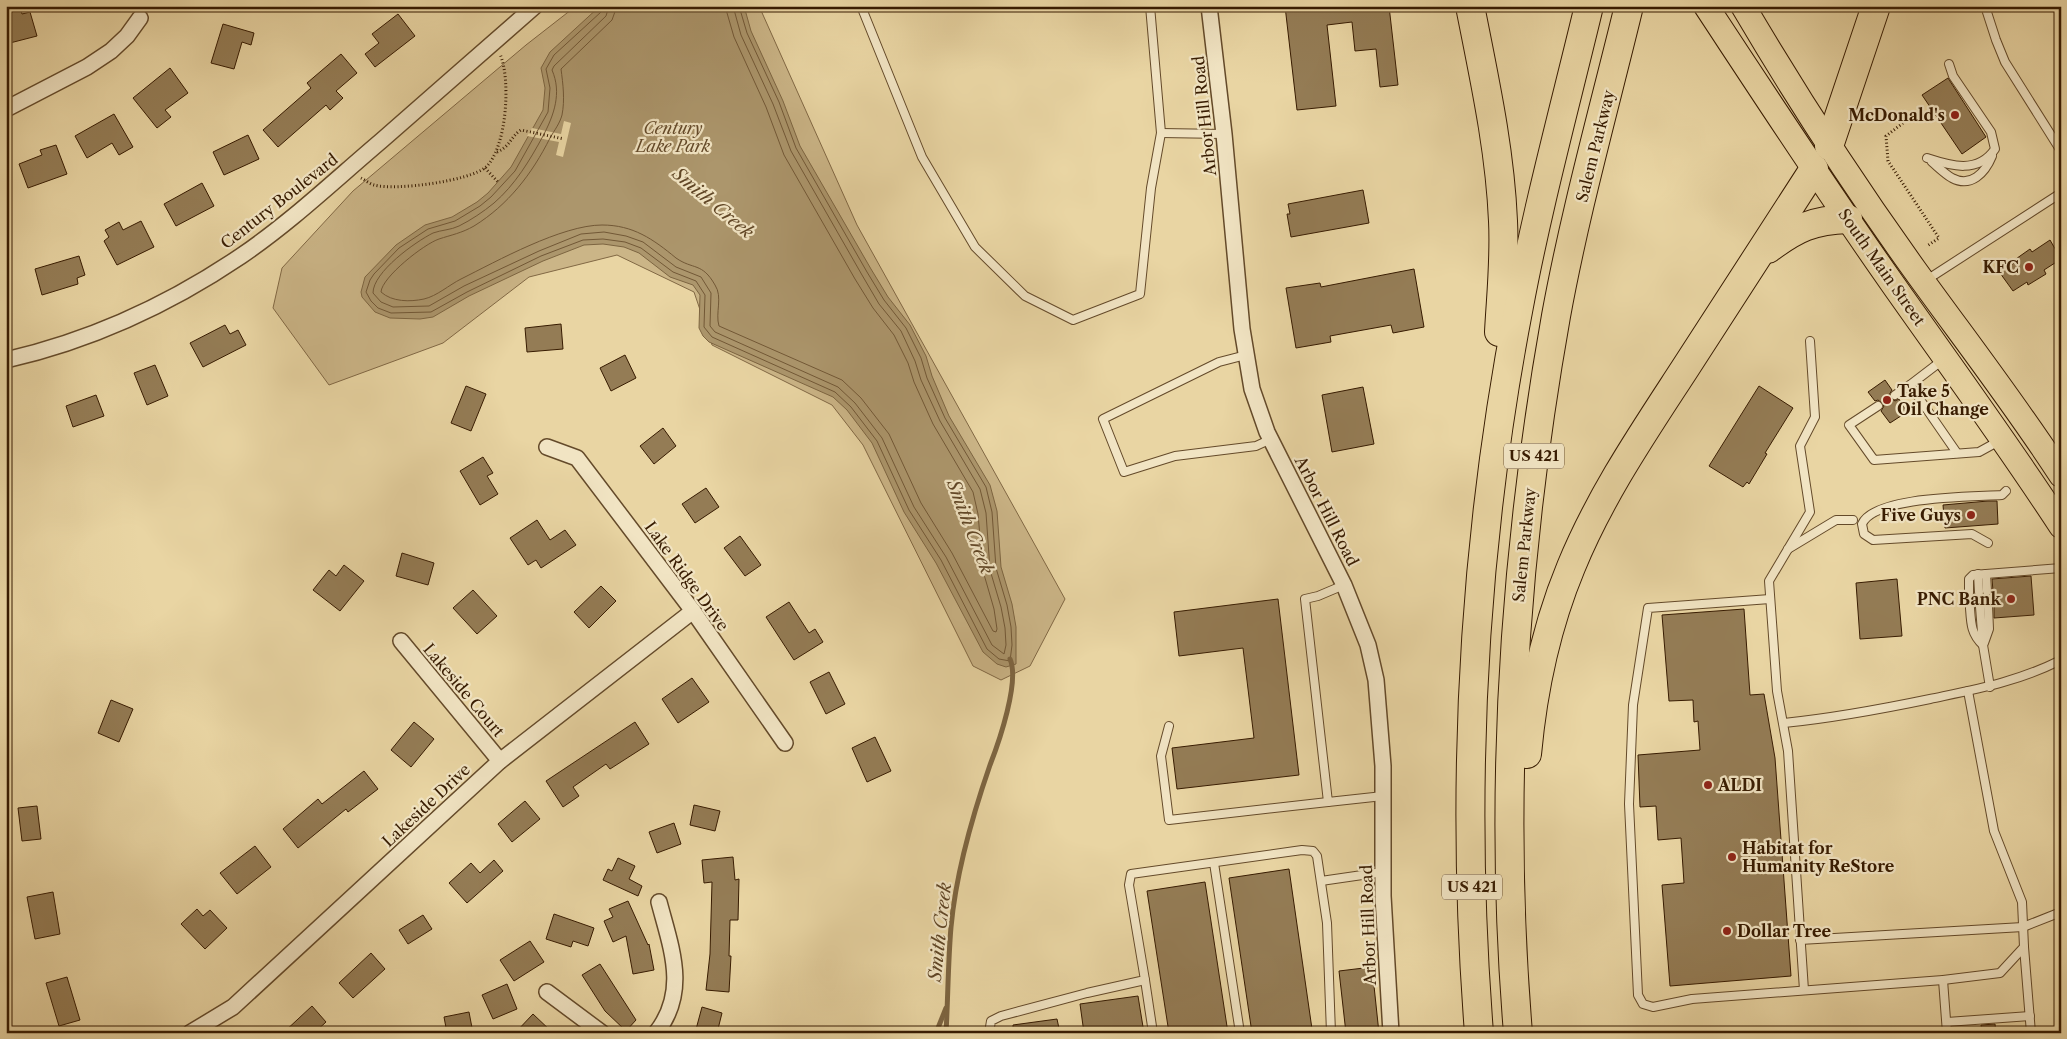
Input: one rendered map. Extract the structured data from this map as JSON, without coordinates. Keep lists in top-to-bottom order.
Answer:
{
  "streets": {
    "highway": ["Salem Parkway", "US 421"],
    "main road": ["South Main Street"],
    "street": [
      "Arbor Hill Road",
      "Century Boulevard",
      "Lake Ridge Drive",
      "Lakeside Court",
      "Lakeside Drive"
    ]
  },
  "crossings": [
    ["Lake Ridge Drive", "Lakeside Drive"],
    ["Lakeside Court", "Lakeside Drive"]
  ],
  "water": ["Smith Creek"],
  "parks": ["Century Lake Park"],
  "places": [
    "McDonald's",
    "KFC",
    "Take 5 Oil Change",
    "Five Guys",
    "PNC Bank",
    "ALDI",
    "Habitat for Humanity ReStore",
    "Dollar Tree"
  ]
}
